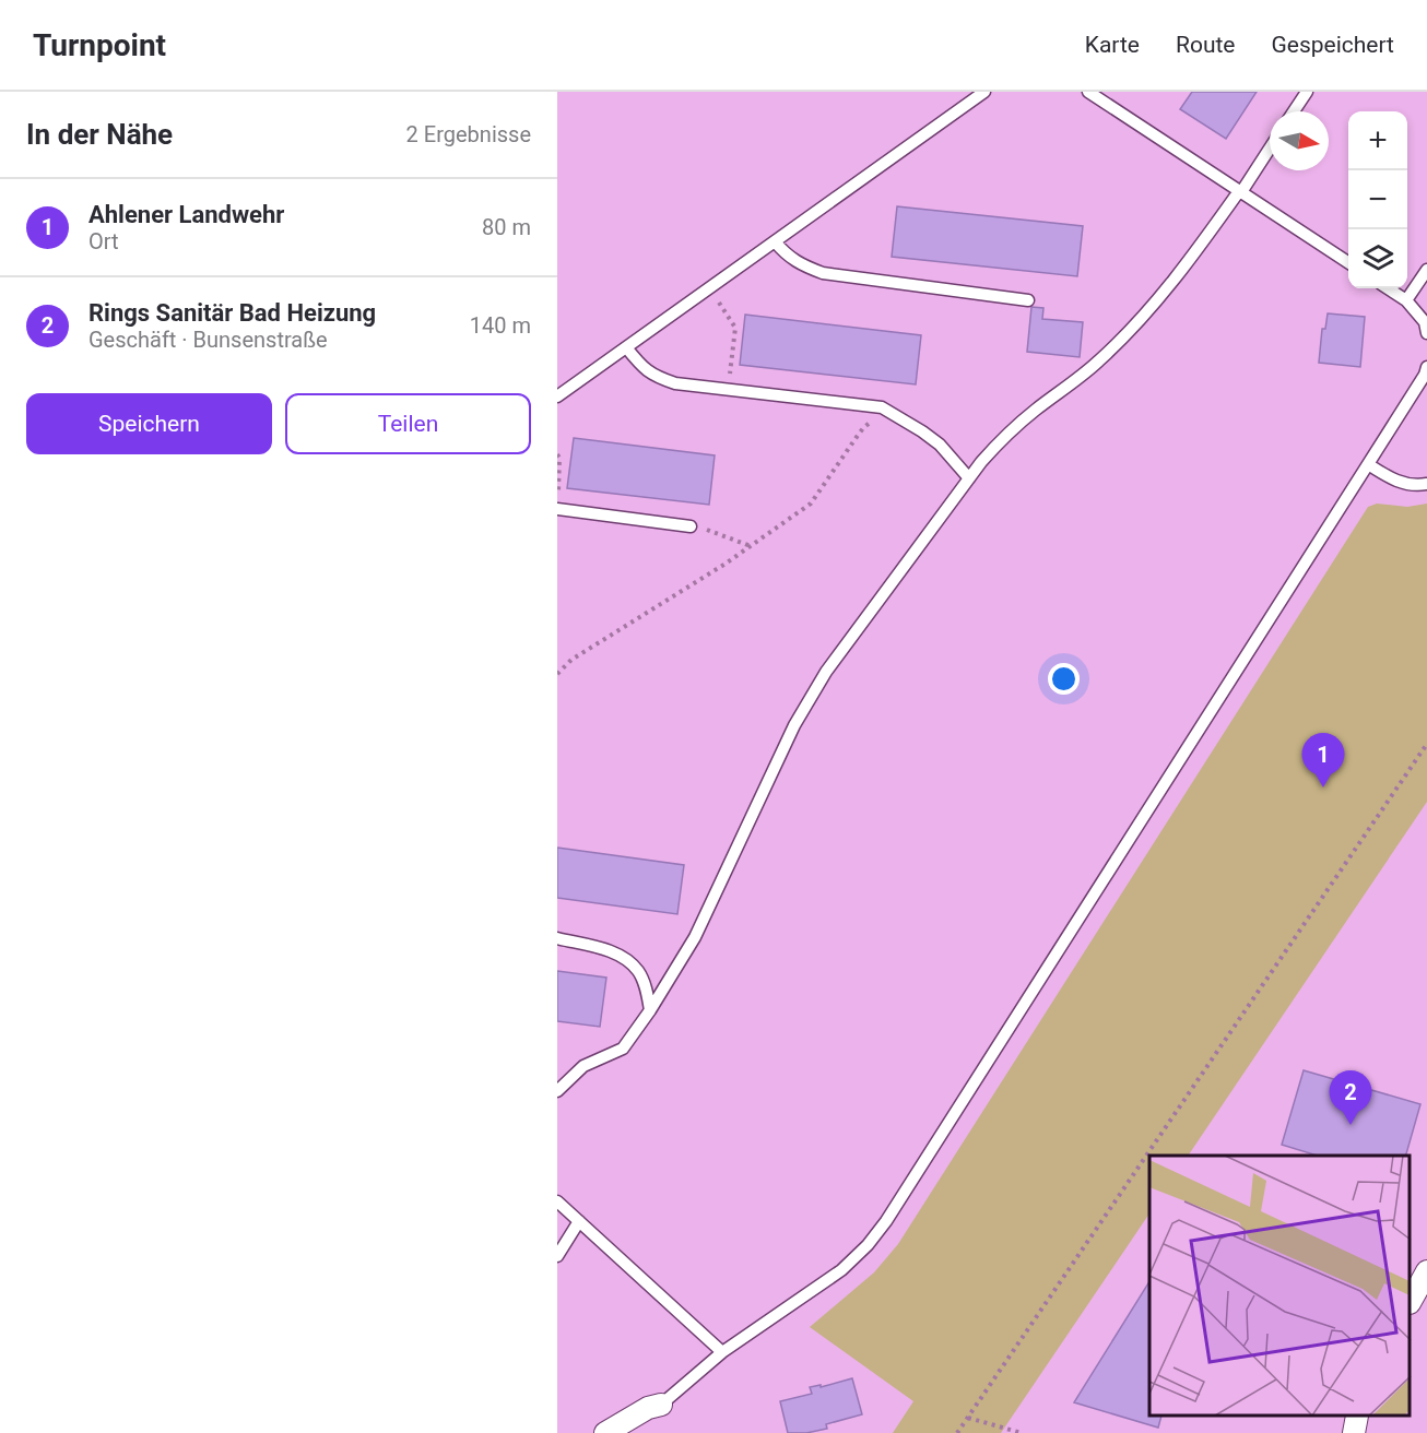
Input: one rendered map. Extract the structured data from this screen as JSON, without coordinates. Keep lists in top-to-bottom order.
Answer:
{
  "north": "right",
  "page": {
    "header": "Turnpoint",
    "nav": ["Karte", "Route", "Gespeichert"],
    "heading": ["In der Nähe", "2 Ergebnisse"],
    "map_buttons": ["+", "−"],
    "list": [
      {
        "mark": "1",
        "name": "Ahlener Landwehr",
        "note": "Ort",
        "value": "80 m"
      },
      {
        "mark": "2",
        "name": "Rings Sanitär Bad Heizung",
        "note": "Geschäft · Bunsenstraße",
        "value": "140 m"
      }
    ],
    "buttons": ["Speichern", "Teilen"],
    "pins": ["1", "2"]
  }
}
